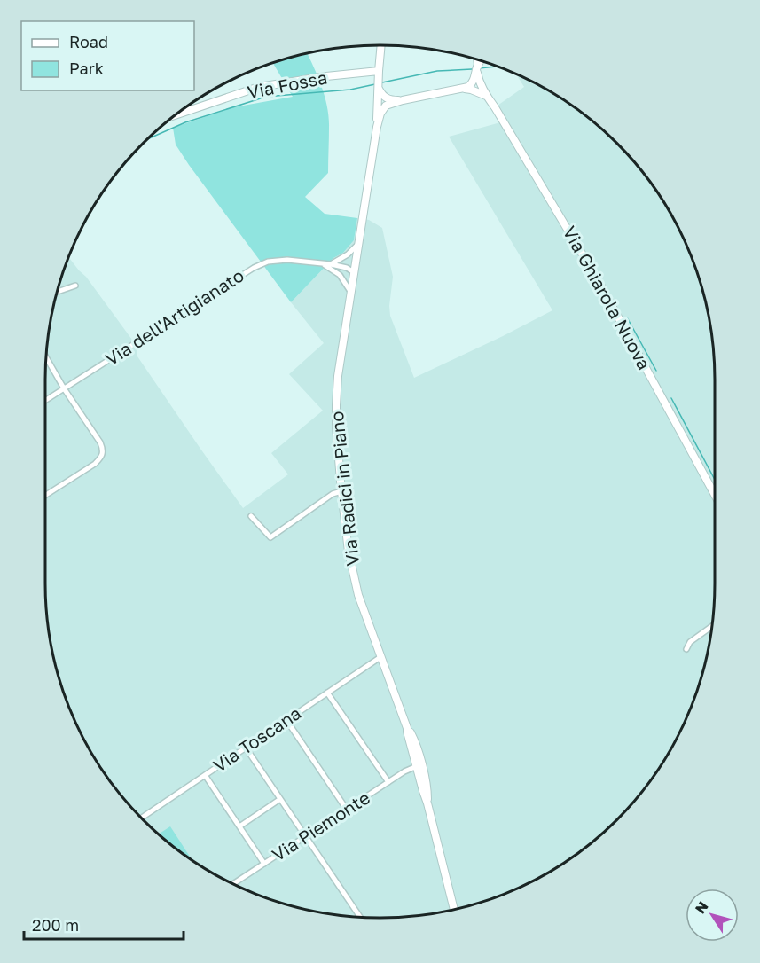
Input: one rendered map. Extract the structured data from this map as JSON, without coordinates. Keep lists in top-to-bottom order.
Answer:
{
  "streets": {
    "street": [
      "Via Fossa",
      "Via Ghiarola Nuova",
      "Via dell'Artigianato",
      "Via Radici in Piano",
      "Via Toscana",
      "Via Piemonte"
    ]
  },
  "crossings": [
    ["Via dell'Artigianato", "Via Radici in Piano"],
    ["Via Radici in Piano", "Via Toscana"]
  ],
  "legend": ["Road", "Park"],
  "scale_bar": "200 m",
  "north": "top left"
}
